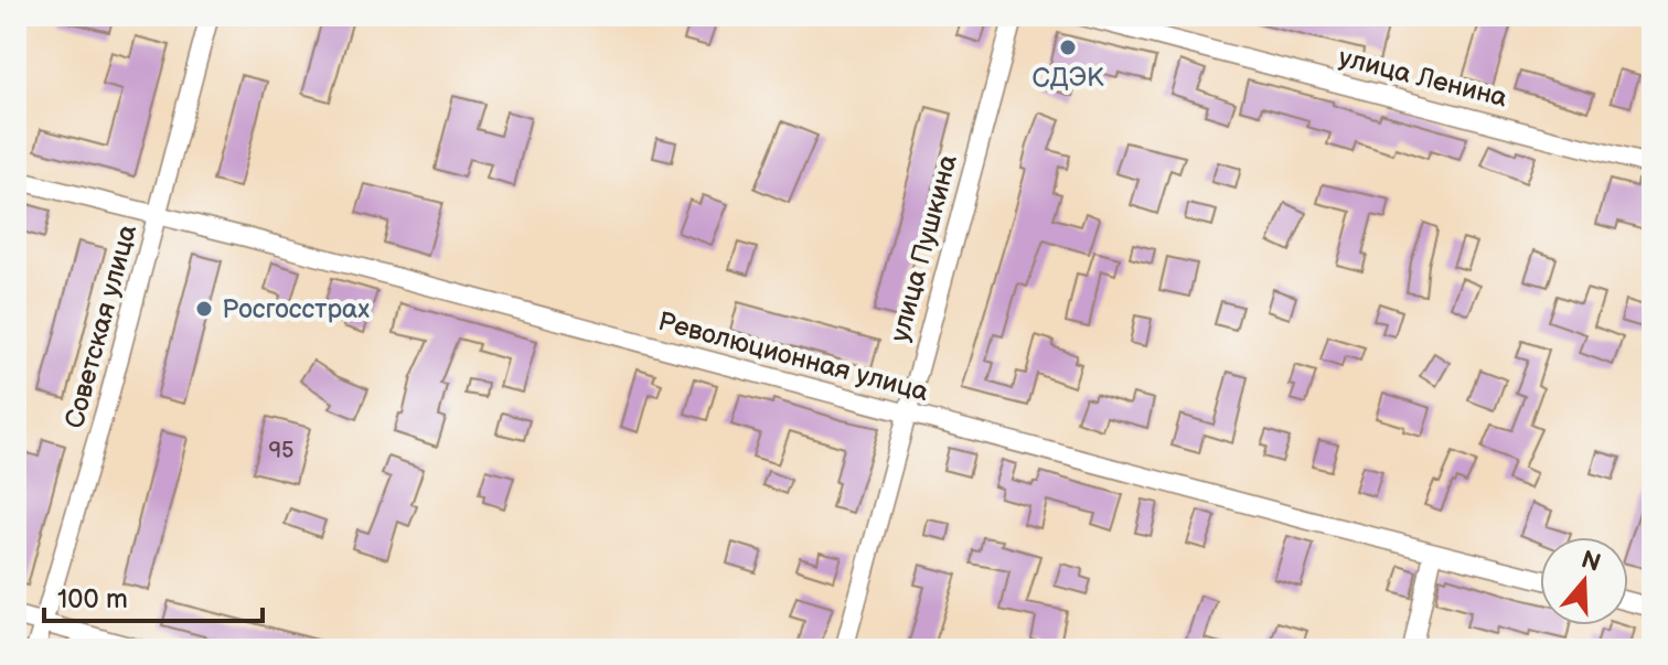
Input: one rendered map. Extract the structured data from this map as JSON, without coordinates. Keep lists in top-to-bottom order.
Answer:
{
  "streets": {
    "street": [
      "улица Ленина",
      "улица Пушкина",
      "Советская улица",
      "Революционная улица"
    ]
  },
  "crossings": [
    ["улица Пушкина", "Революционная улица"],
    ["Советская улица", "Революционная улица"]
  ],
  "places": ["СДЭК", "Росгосстрах"],
  "house_numbers": ["95"],
  "scale_bar": "100 m",
  "north": "top"
}
